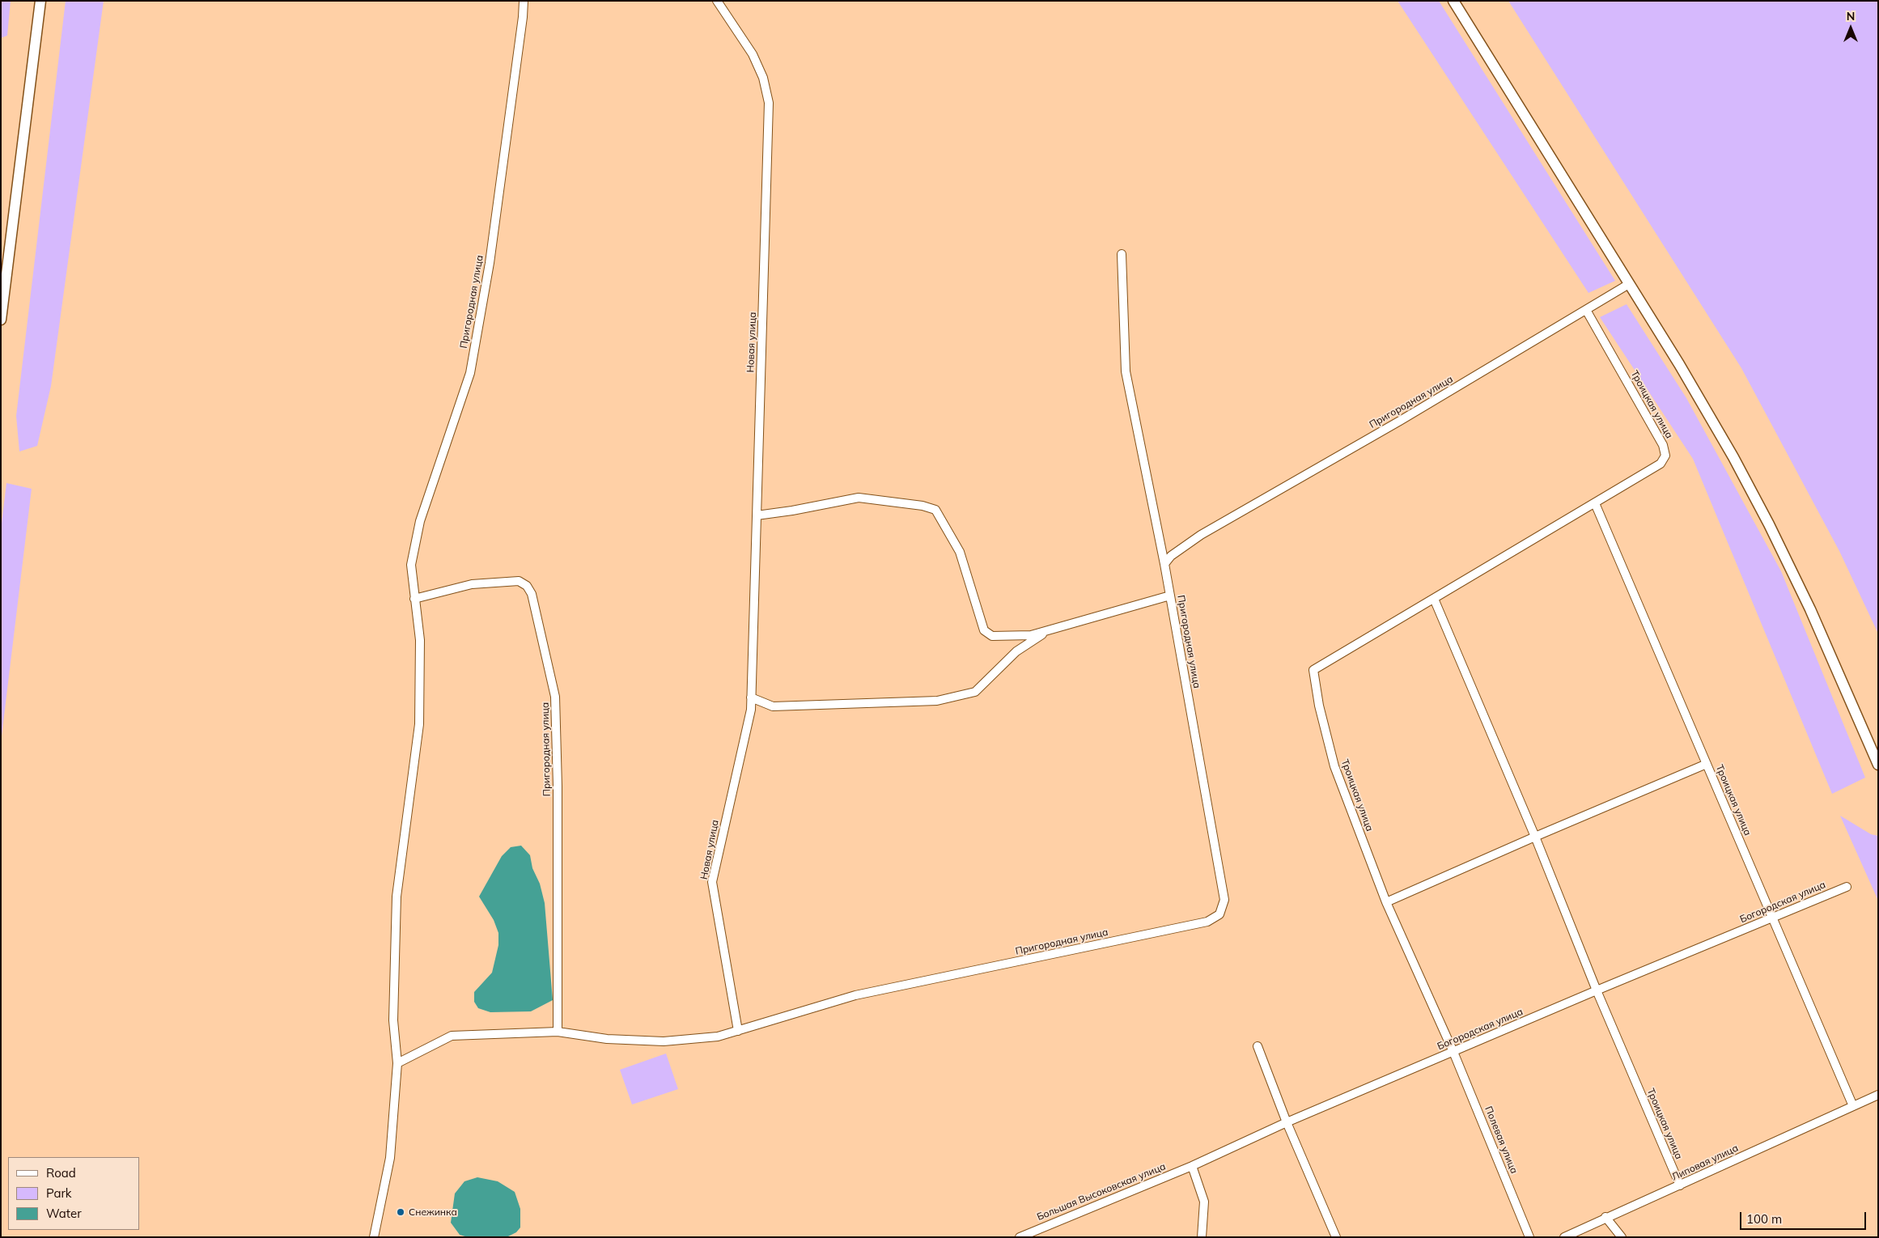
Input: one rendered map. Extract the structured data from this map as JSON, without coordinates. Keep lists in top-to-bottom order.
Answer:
{
  "streets": {
    "street": [
      "Пригородная улица",
      "Новая улица",
      "Троицкая улица",
      "Богородская улица",
      "Полевая улица",
      "Липовая улица",
      "Большая Высоковская улица"
    ]
  },
  "crossings": [
    ["Пригородная улица", "Новая улица"],
    ["Пригородная улица", "Троицкая улица"],
    ["Троицкая улица", "Богородская улица"],
    ["Троицкая улица", "Полевая улица"],
    ["Троицкая улица", "Липовая улица"],
    ["Богородская улица", "Полевая улица"],
    ["Богородская улица", "Большая Высоковская улица"]
  ],
  "places": ["Снежинка"],
  "legend": ["Road", "Park", "Water"],
  "scale_bar": "100 m",
  "north": "top"
}
